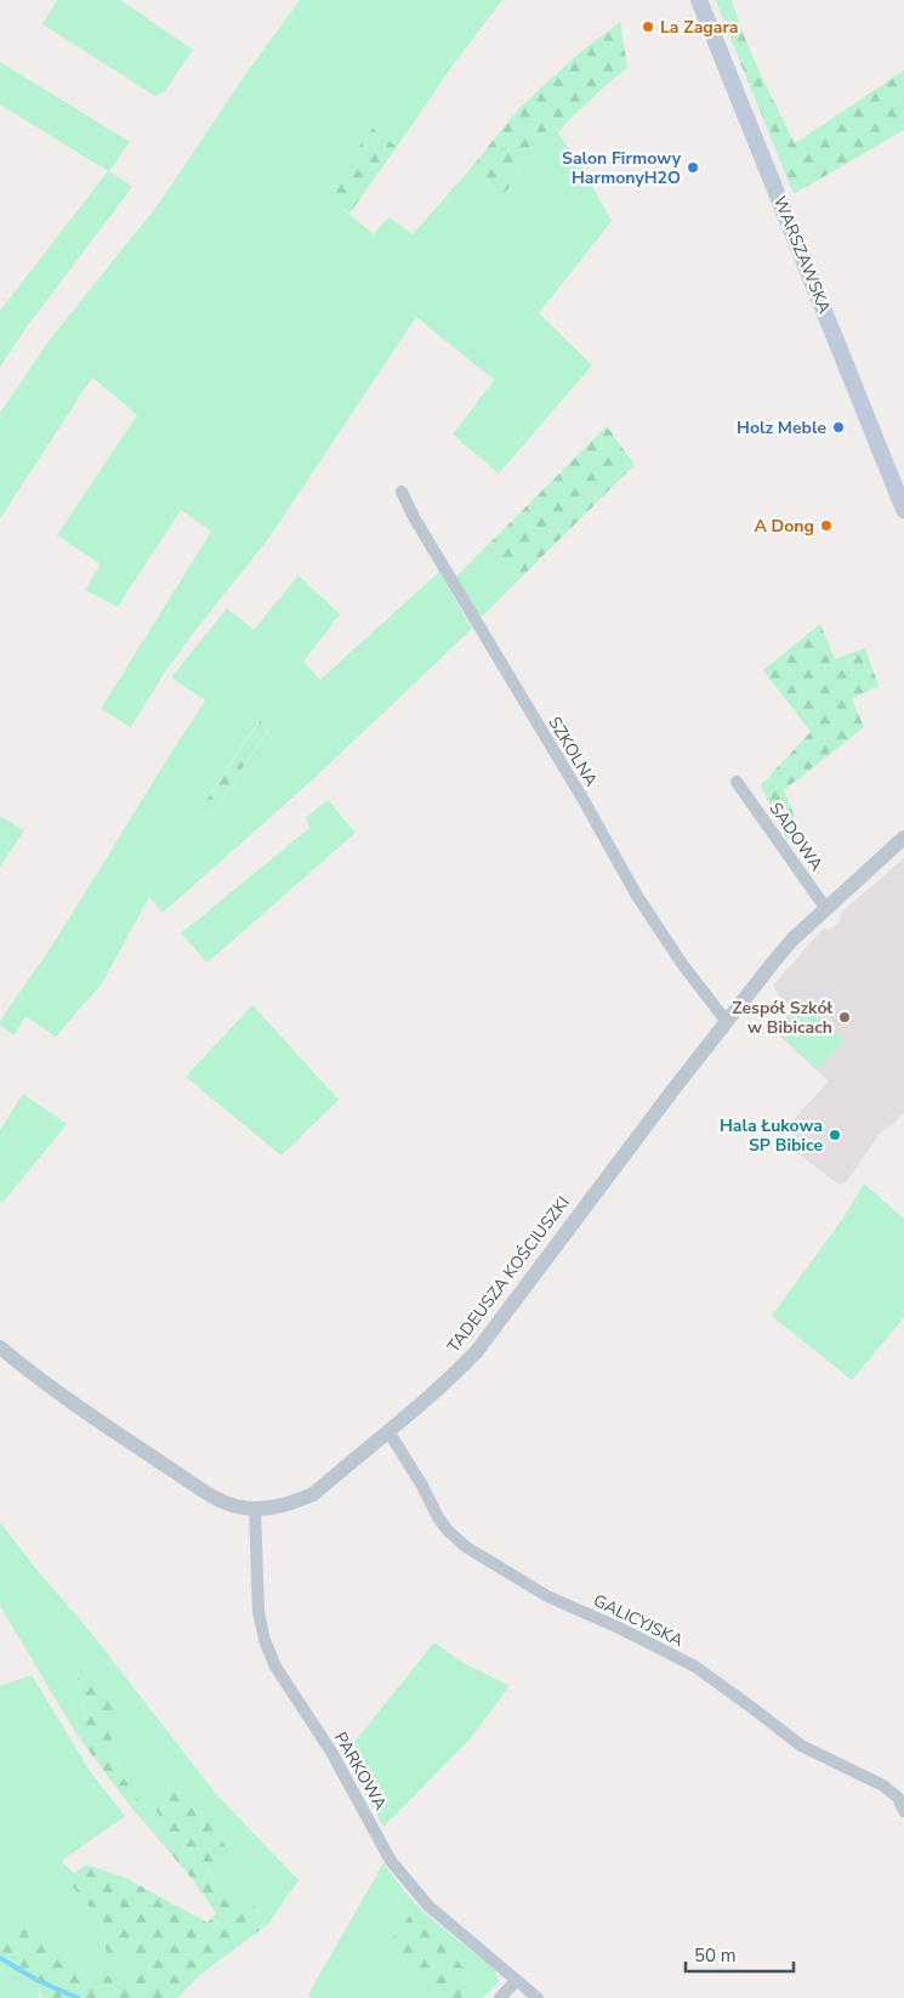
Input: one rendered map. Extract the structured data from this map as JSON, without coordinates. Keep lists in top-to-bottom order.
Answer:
{
  "streets": {
    "main road": ["WARSZAWSKA"],
    "street": [
      "SZKOLNA",
      "SADOWA",
      "TADEUSZA KOŚCIUSZKI",
      "GALICYJSKA",
      "PARKOWA"
    ]
  },
  "crossings": [
    ["SZKOLNA", "TADEUSZA KOŚCIUSZKI"],
    ["SADOWA", "TADEUSZA KOŚCIUSZKI"],
    ["TADEUSZA KOŚCIUSZKI", "GALICYJSKA"],
    ["TADEUSZA KOŚCIUSZKI", "PARKOWA"]
  ],
  "places": [
    "La Zagara",
    "Salon Firmowy HarmonyH2O",
    "Holz Meble",
    "A Dong",
    "Zespół Szkół w Bibicach",
    "Hala Łukowa SP Bibice"
  ],
  "scale_bar": "50 m"
}
